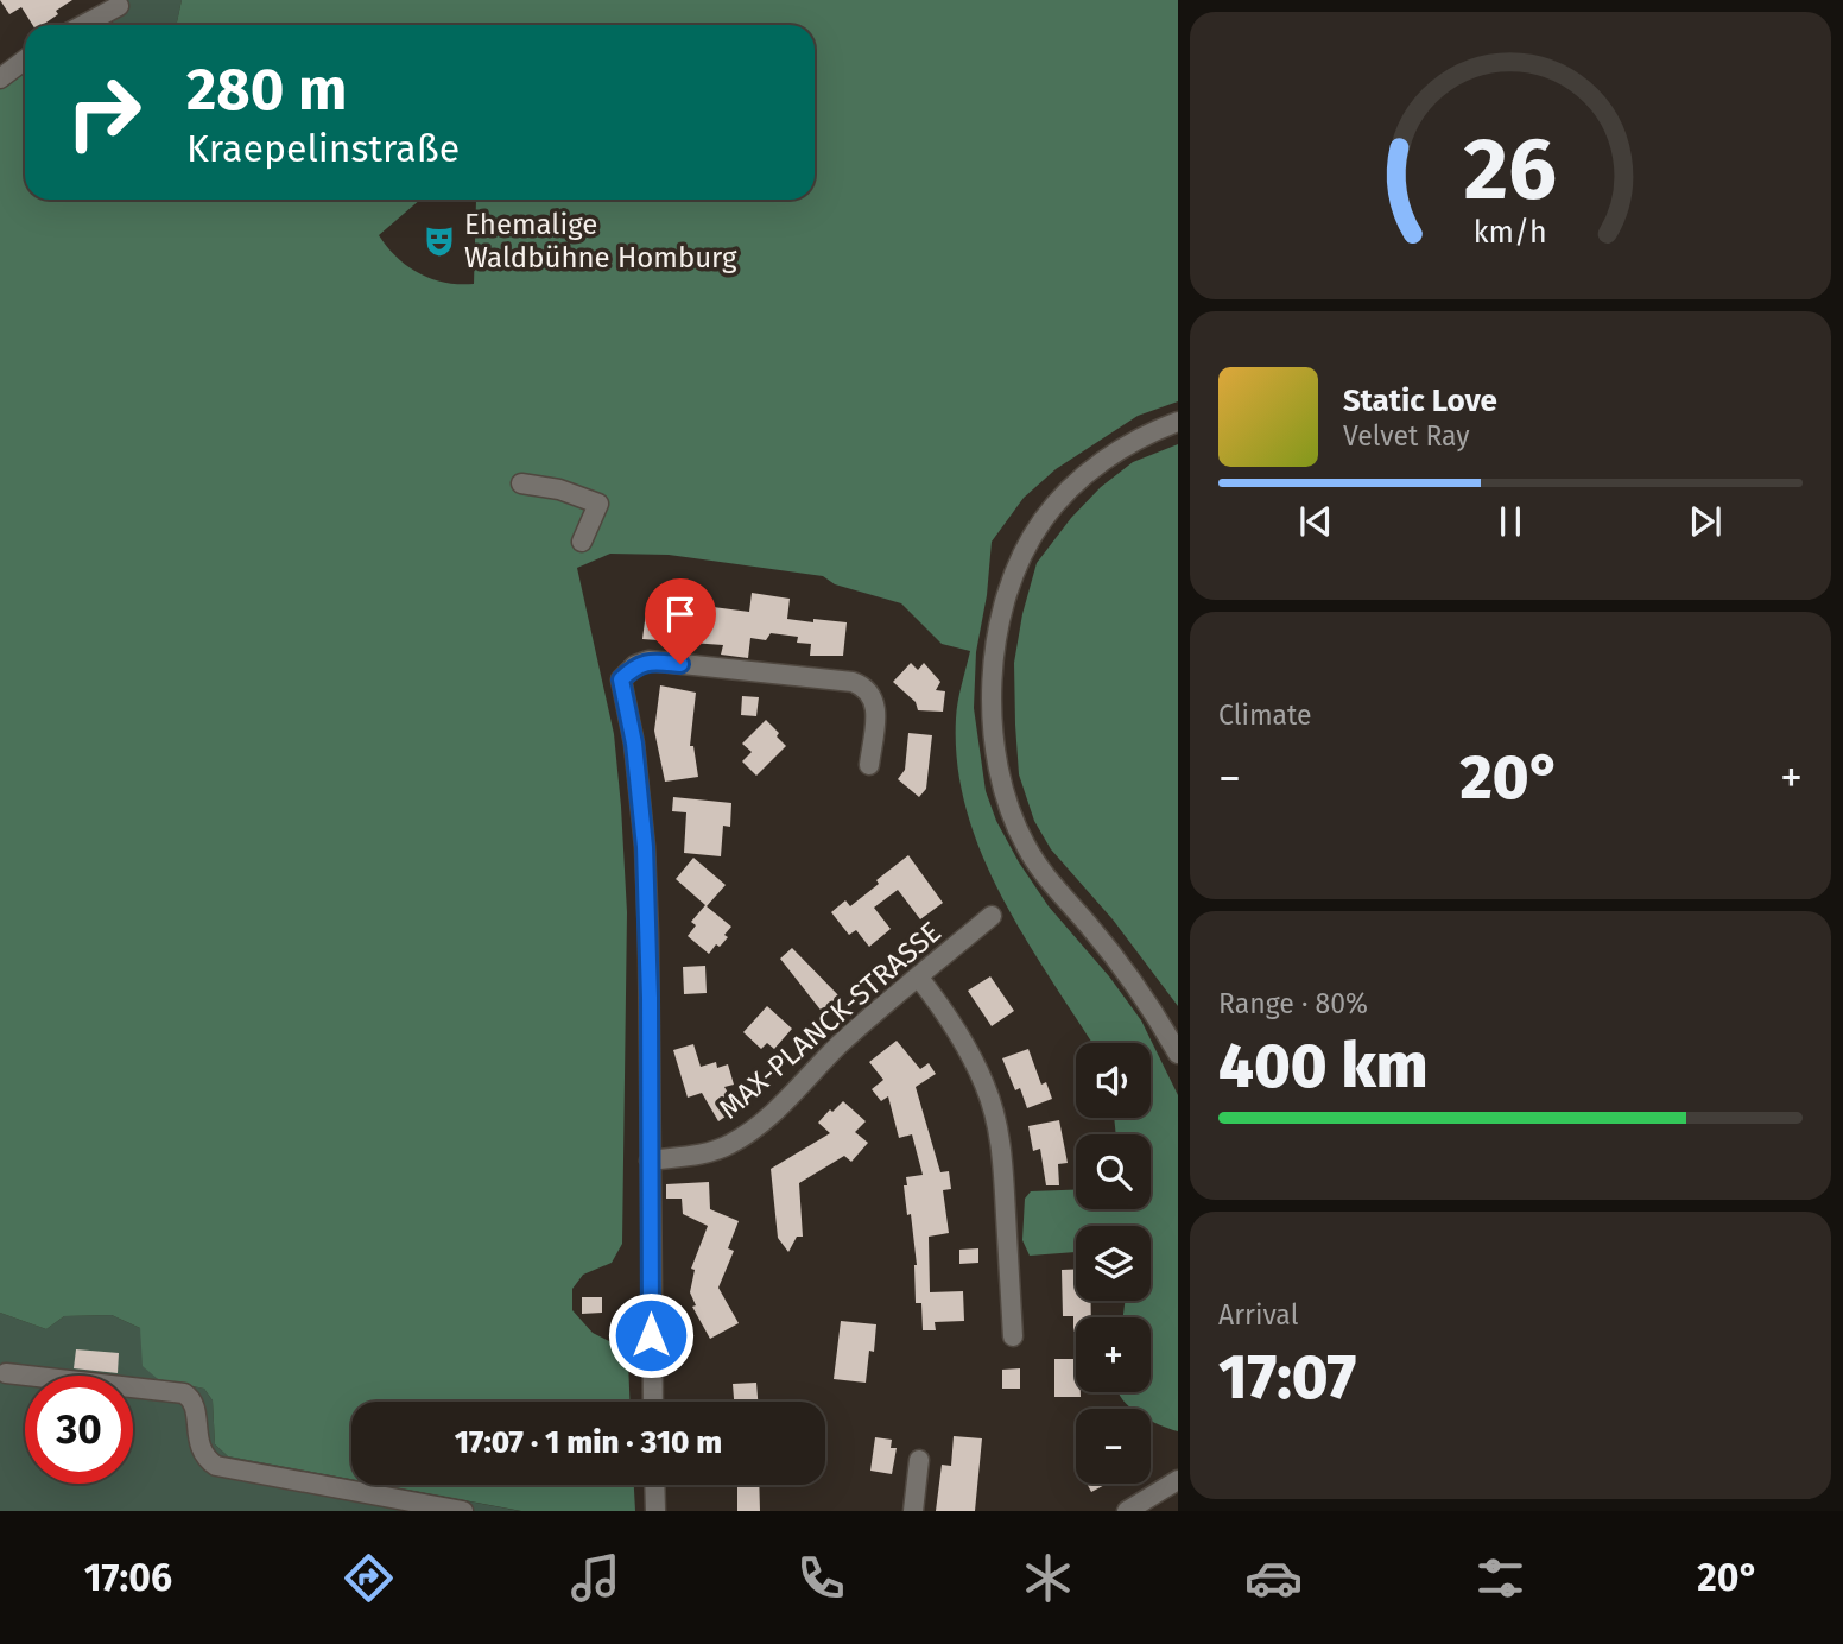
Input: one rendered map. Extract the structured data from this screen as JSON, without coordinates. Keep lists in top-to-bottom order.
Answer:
{
  "streets": {
    "street": ["MAX-PLANCK-STRASSE"]
  },
  "places": {
    "theatre": ["Ehemalige Waldbühne Homburg"]
  },
  "page": {
    "turn": ["280 m", "Kraepelinstraße"],
    "song": ["Static Love", "Velvet Ray"],
    "tile": [
      "Climate",
      ["Range · 80%", "400 km"],
      ["Arrival", "17:07"]
    ],
    "heat": ["−", "20°", "+"],
    "map_buttons": ["+", "−"],
    "limit": "30",
    "trip": "17:07 · 1 min · 310 m",
    "tabs": ["17:06", "20°"],
    "gauge": ["26", "km/h"]
  }
}
